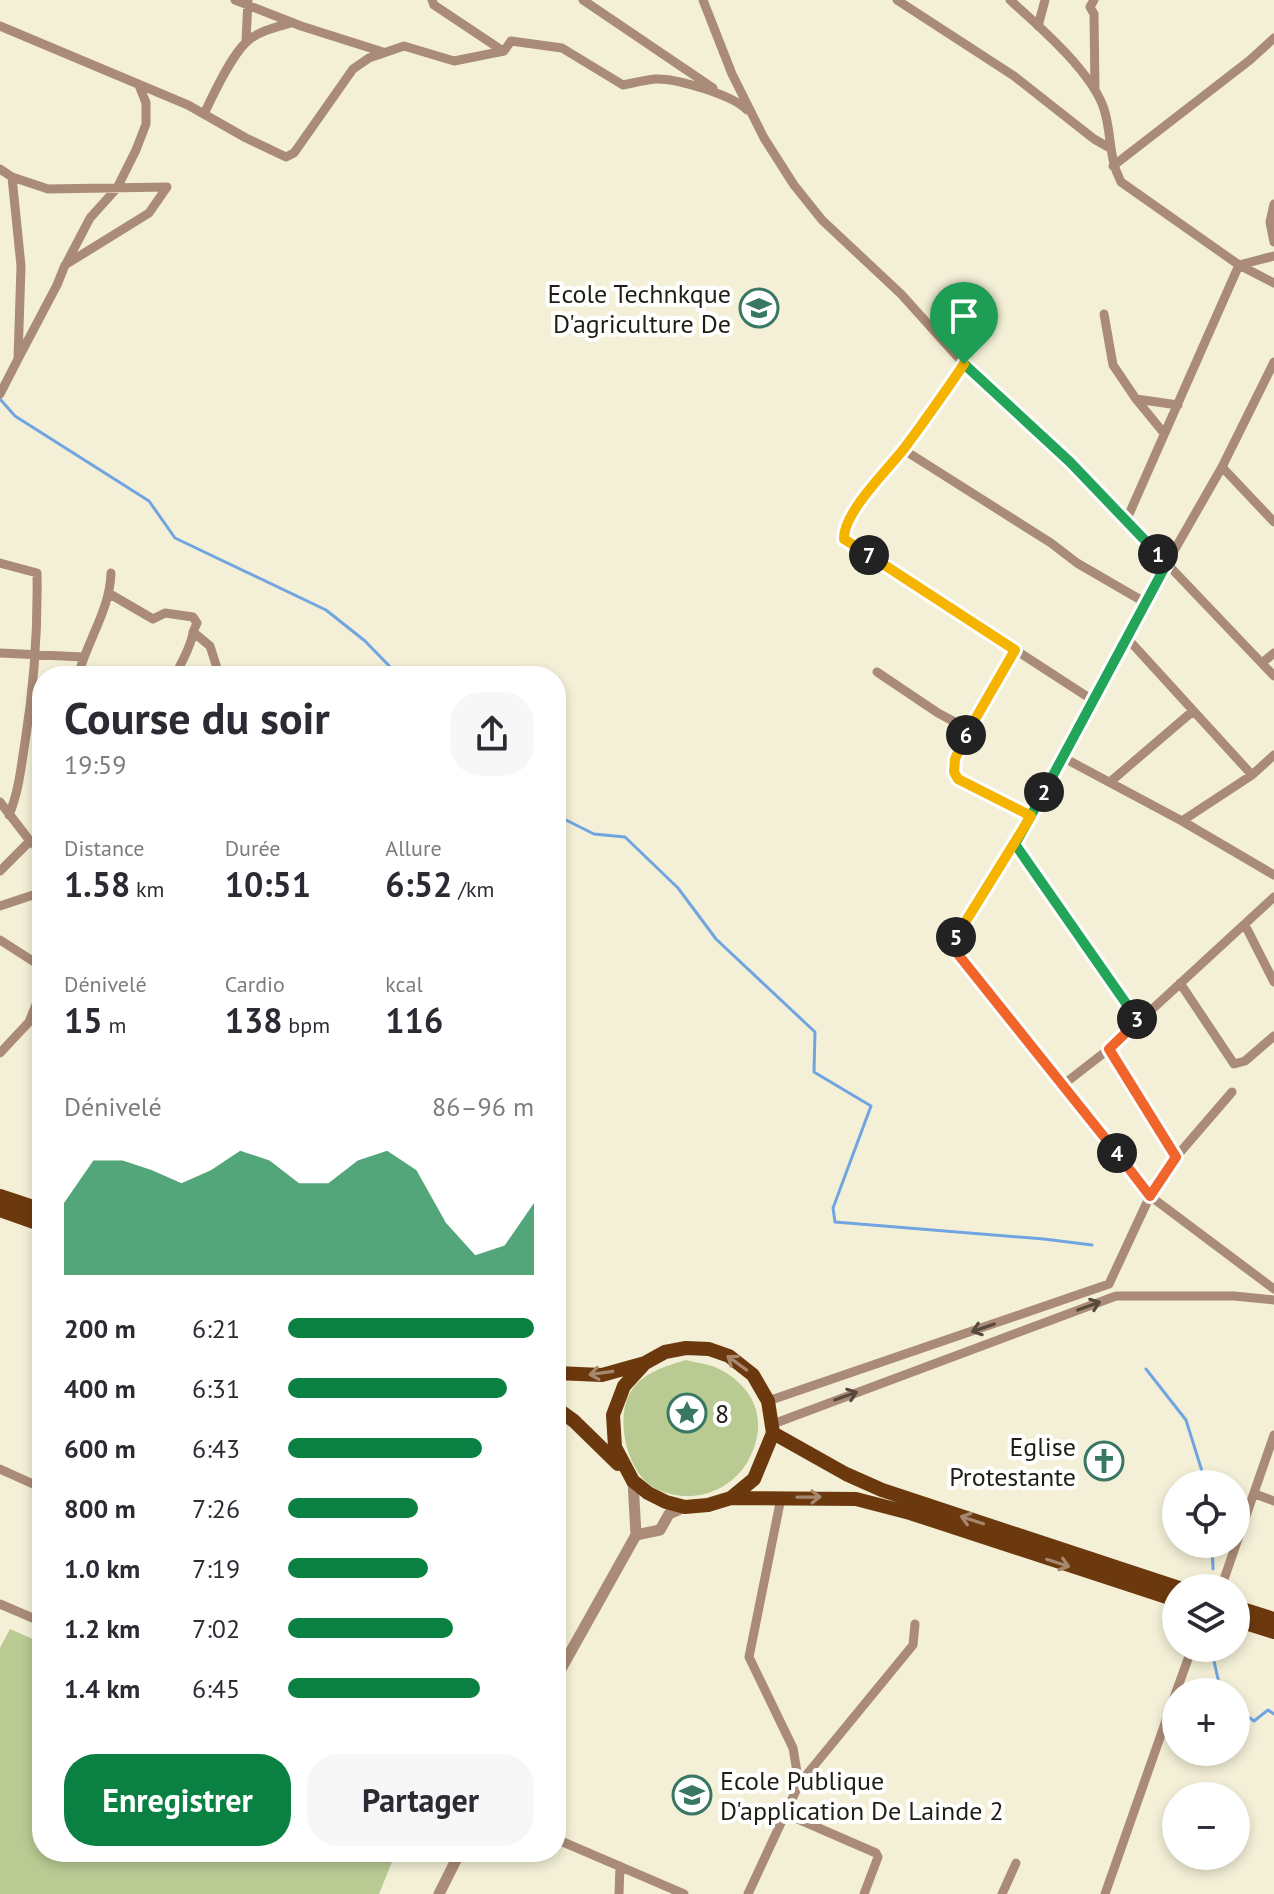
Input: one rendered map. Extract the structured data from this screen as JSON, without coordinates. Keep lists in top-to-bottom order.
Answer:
{
  "places": {
    "school or university": ["Ecole Technkque D'agriculture De", "Ecole Publique D'application De Lainde 2"],
    "place": ["8"],
    "church": ["Eglise Protestante"]
  },
  "page": {
    "pins": [
      "1",
      "7",
      "6",
      "2",
      "5",
      "3",
      "4"
    ],
    "heading": ["Course du soir", "19:59"],
    "stats": [
      ["Distance", "1.58 km"],
      ["Durée", "10:51"],
      ["Allure", "6:52 /km"],
      ["Dénivelé", "15 m"],
      ["Cardio", "138 bpm"],
      ["kcal", "116"]
    ],
    "chart": ["Dénivelé", "86–96 m"],
    "list": [
      {
        "name": "200 m",
        "note": "6:21"
      },
      {
        "name": "400 m",
        "note": "6:31"
      },
      {
        "name": "600 m",
        "note": "6:43"
      },
      {
        "name": "800 m",
        "note": "7:26"
      },
      {
        "name": "1.0 km",
        "note": "7:19"
      },
      {
        "name": "1.2 km",
        "note": "7:02"
      },
      {
        "name": "1.4 km",
        "note": "6:45"
      }
    ],
    "map_buttons": ["+", "−"],
    "buttons": ["Enregistrer", "Partager"]
  }
}
